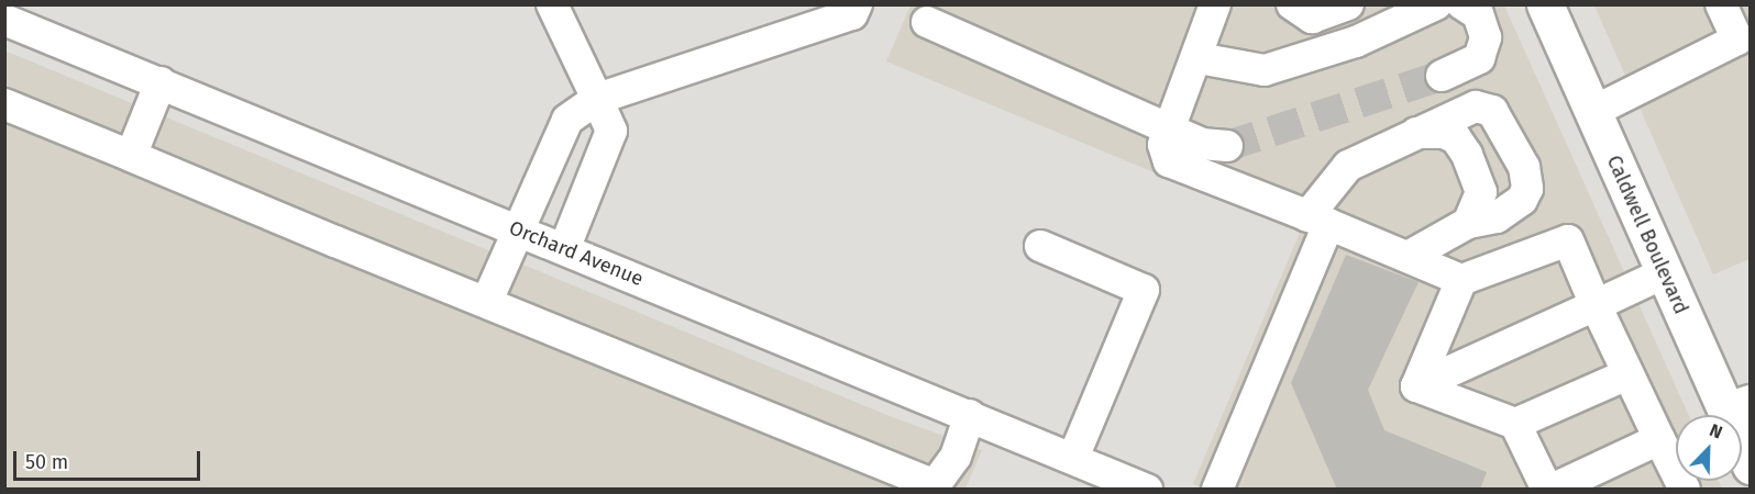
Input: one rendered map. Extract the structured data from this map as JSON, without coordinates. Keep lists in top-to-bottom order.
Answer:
{
  "streets": {
    "main road": ["Caldwell Boulevard"],
    "street": ["Orchard Avenue"]
  },
  "scale_bar": "50 m",
  "north": "top right"
}
